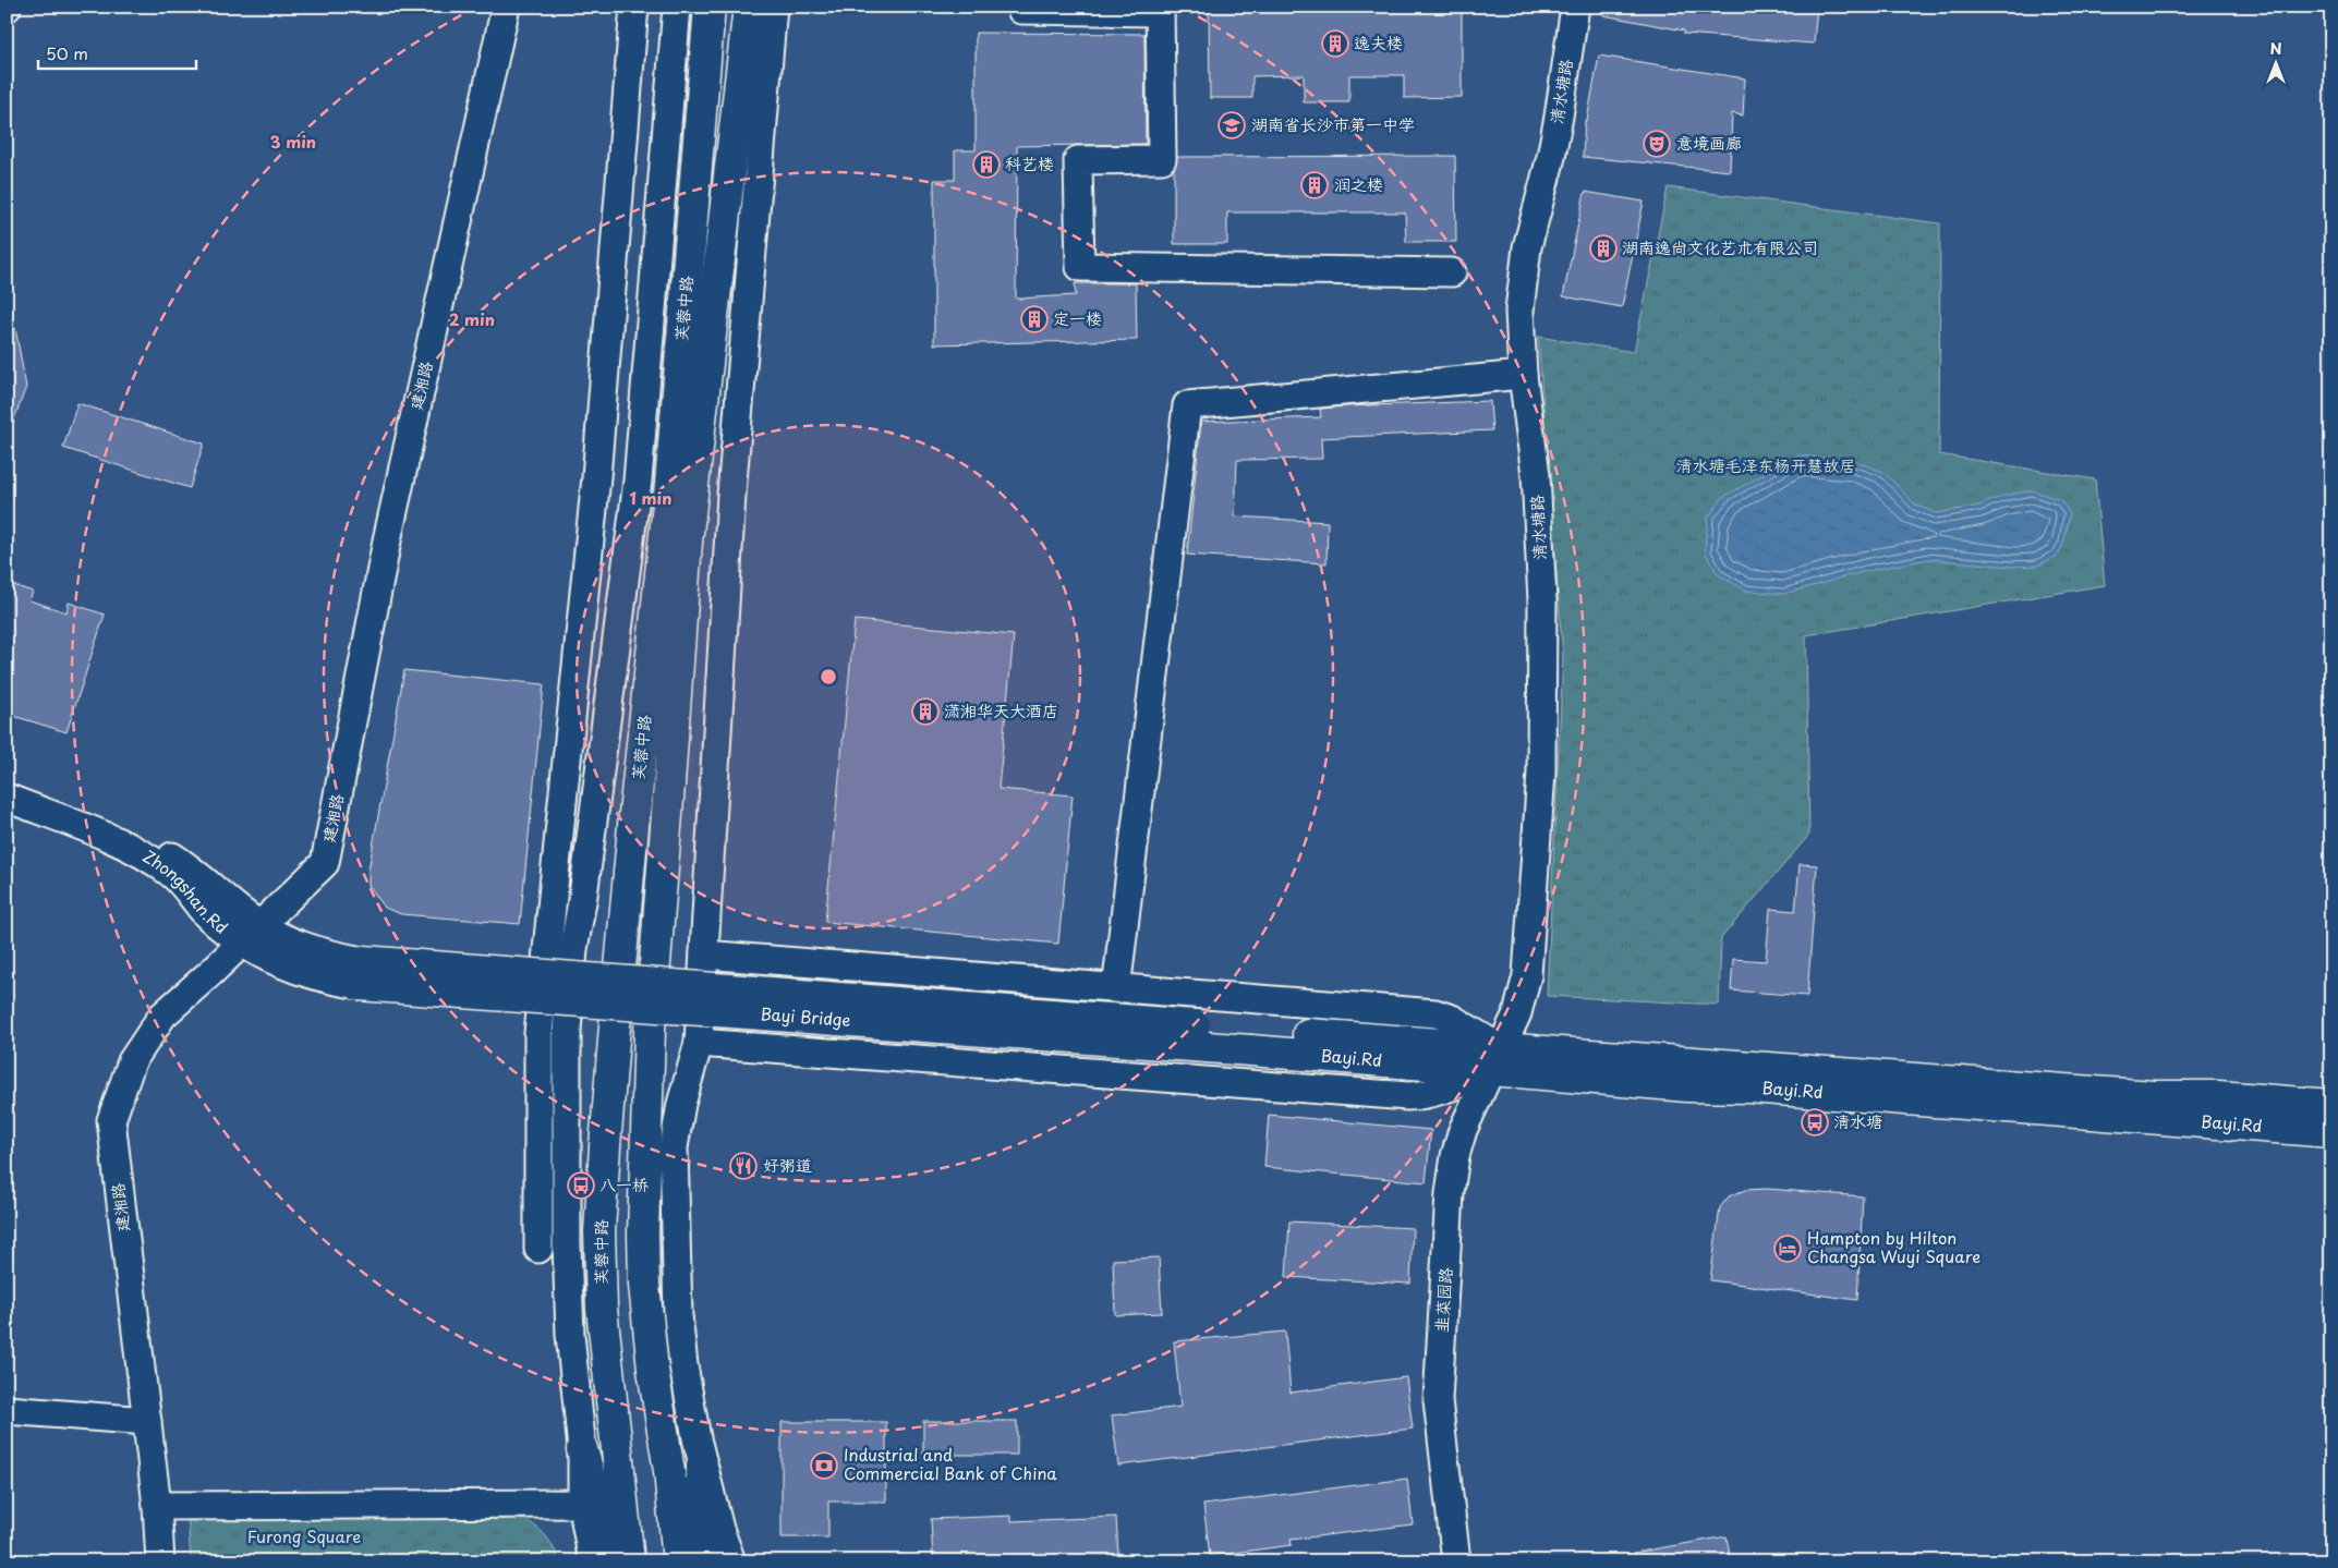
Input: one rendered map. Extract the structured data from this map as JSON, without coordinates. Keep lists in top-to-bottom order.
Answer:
{
  "streets": {
    "main road": ["芙蓉中路", "Bayi Bridge", "Bayi.Rd"],
    "street": [
      "清水塘路",
      "建湘路",
      "Zhongshan.Rd",
      "韭菜园路"
    ]
  },
  "crossings": [
    ["清水塘路", "Bayi.Rd"],
    ["清水塘路", "韭菜园路"],
    ["建湘路", "Zhongshan.Rd"],
    ["Zhongshan.Rd", "Bayi Bridge"],
    ["Bayi Bridge", "Bayi.Rd"],
    ["Bayi.Rd", "韭菜园路"]
  ],
  "parks": ["清水塘毛泽东杨开慧故居", "Furong Square"],
  "places": {
    "building": [
      "逸夫楼",
      "科艺楼",
      "润之楼",
      "湖南逸尚文化艺术有限公司",
      "定一楼",
      "潇湘华天大酒店"
    ],
    "school or university": ["湖南省长沙市第一中学"],
    "theatre": ["意境画廊"],
    "bus stop": ["清水塘", "八一桥"],
    "restaurant": ["好粥道"],
    "hotel": ["Hampton by Hilton Changsa Wuyi Square"],
    "bank": ["Industrial and Commercial Bank of China"]
  },
  "scale_bar": "50 m",
  "north": "top",
  "rings": ["3 min", "2 min", "1 min"]
}
